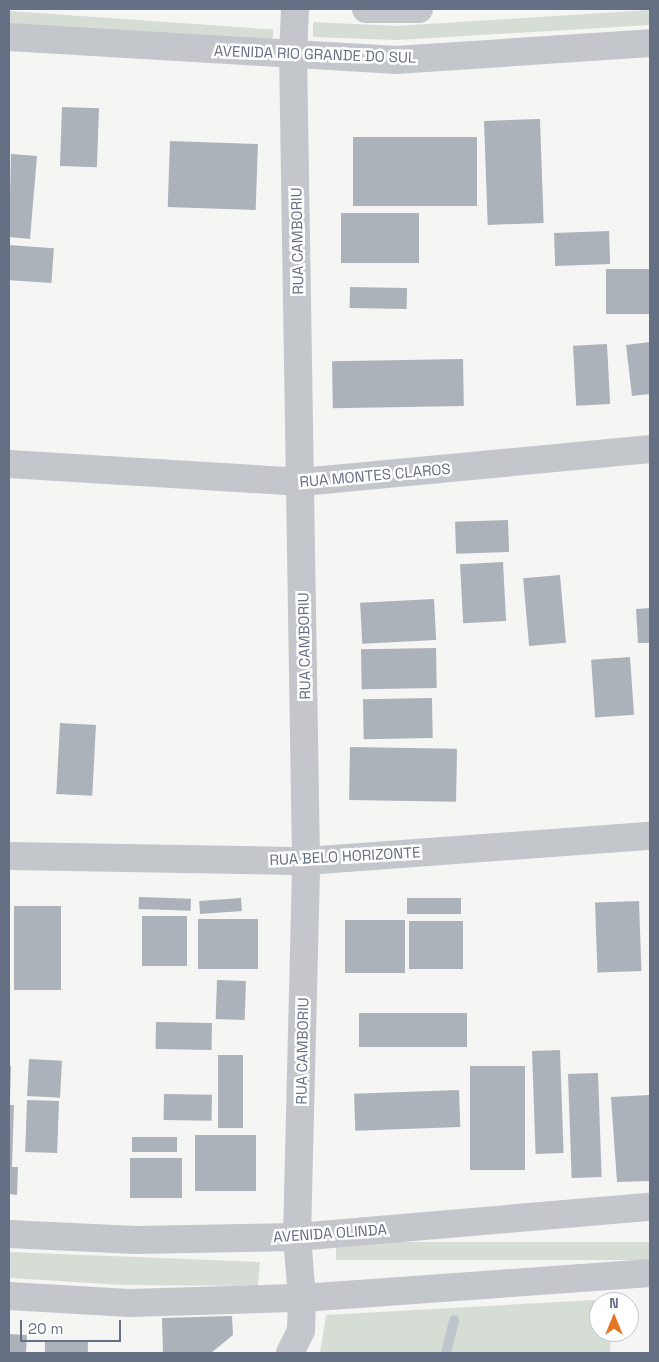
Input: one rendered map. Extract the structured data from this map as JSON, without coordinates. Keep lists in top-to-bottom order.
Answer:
{
  "streets": {
    "street": [
      "AVENIDA RIO GRANDE DO SUL",
      "RUA CAMBORIU",
      "RUA MONTES CLAROS",
      "RUA BELO HORIZONTE",
      "AVENIDA OLINDA"
    ]
  },
  "crossings": [
    ["AVENIDA RIO GRANDE DO SUL", "RUA CAMBORIU"],
    ["RUA CAMBORIU", "RUA MONTES CLAROS"],
    ["RUA CAMBORIU", "RUA BELO HORIZONTE"],
    ["RUA CAMBORIU", "AVENIDA OLINDA"]
  ],
  "scale_bar": "20 m",
  "north": "top"
}
